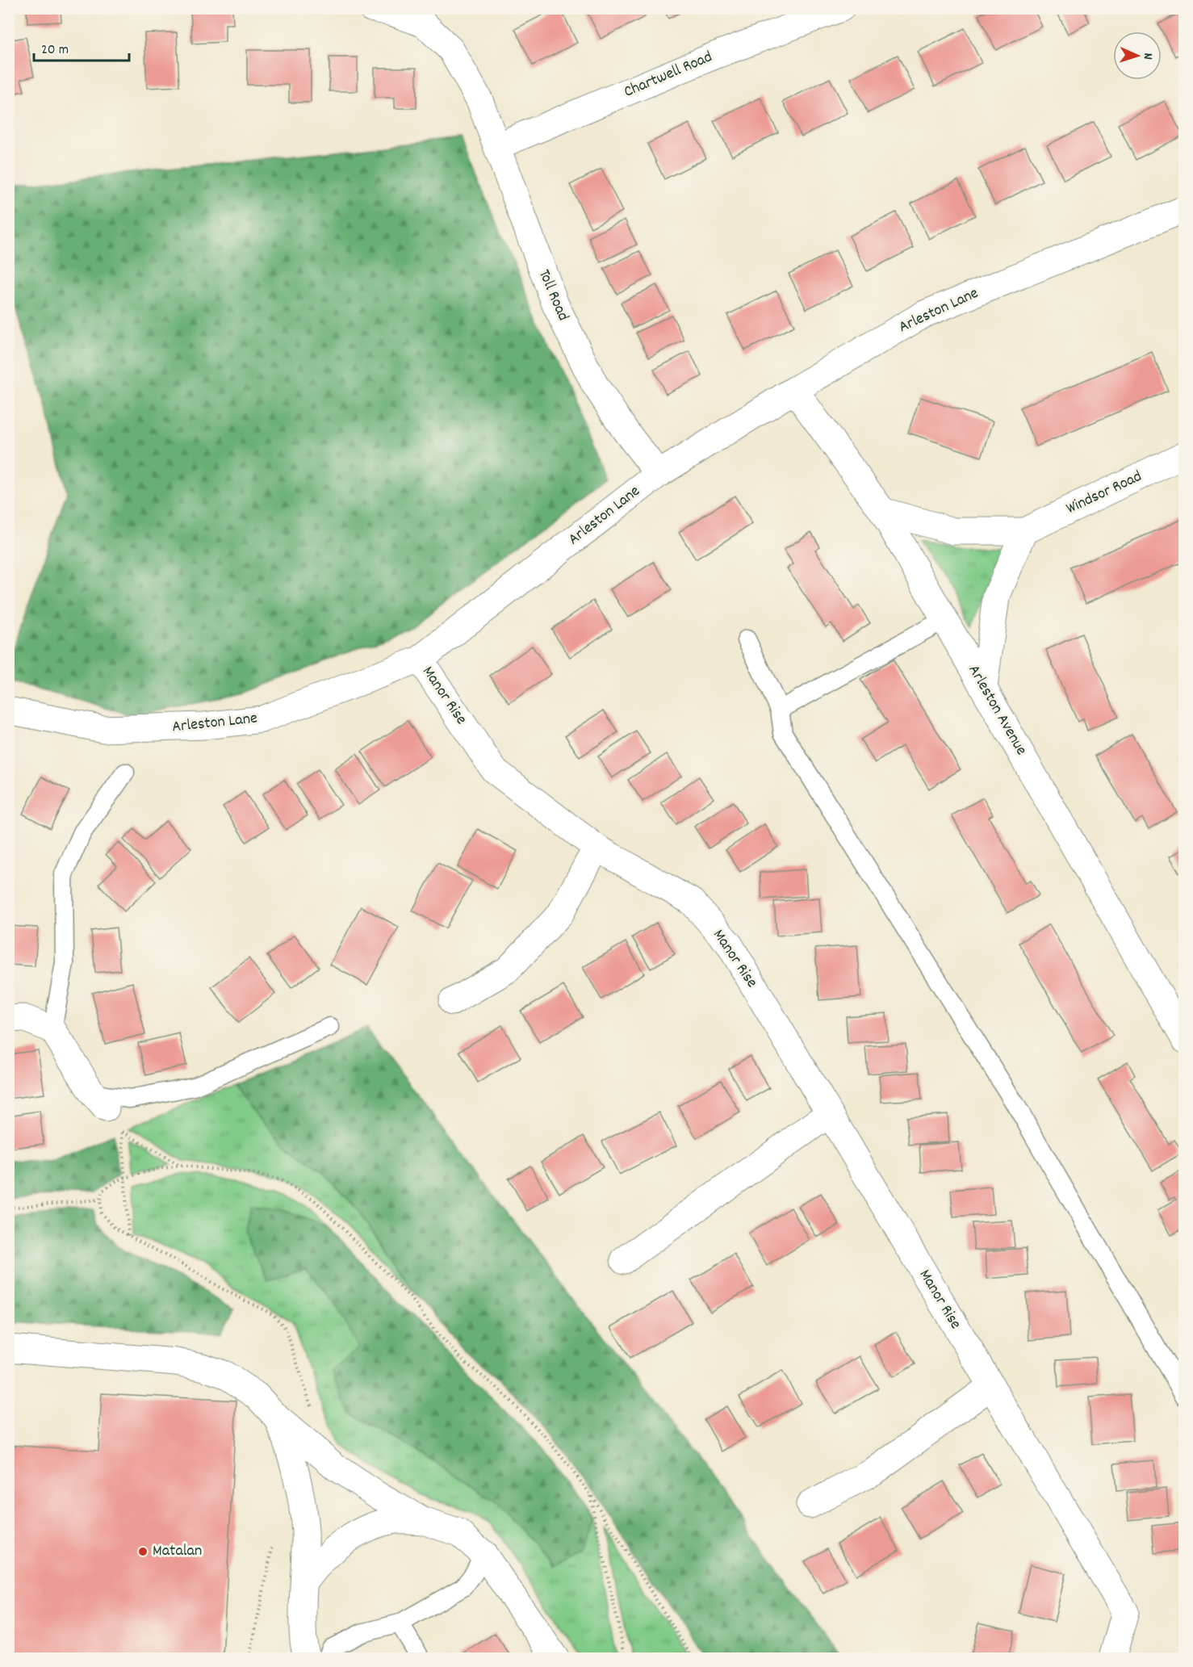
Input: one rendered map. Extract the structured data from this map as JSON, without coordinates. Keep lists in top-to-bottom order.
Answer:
{
  "streets": {
    "street": [
      "Chartwell Road",
      "Toll Road",
      "Arleston Lane",
      "Windsor Road",
      "Manor Rise",
      "Arleston Avenue"
    ]
  },
  "crossings": [
    ["Chartwell Road", "Toll Road"],
    ["Toll Road", "Arleston Lane"],
    ["Arleston Lane", "Manor Rise"],
    ["Arleston Lane", "Arleston Avenue"],
    ["Windsor Road", "Arleston Avenue"]
  ],
  "places": ["Matalan"],
  "scale_bar": "20 m",
  "north": "right"
}
